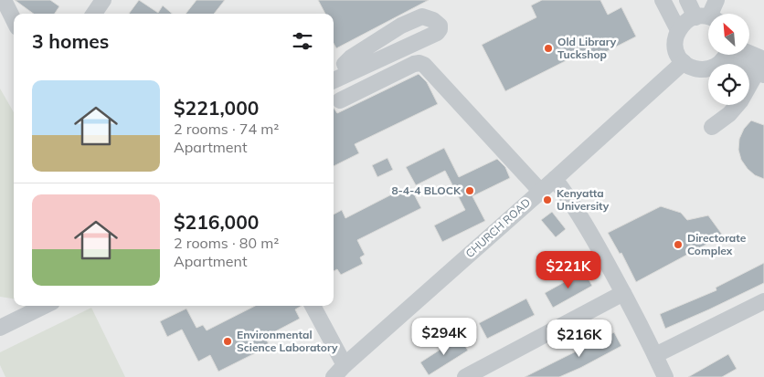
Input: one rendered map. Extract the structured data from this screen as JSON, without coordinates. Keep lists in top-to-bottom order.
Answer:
{
  "streets": {
    "lane": ["CHURCH ROAD"]
  },
  "places": [
    "Old Library Tuckshop",
    "8-4-4 BLOCK",
    "Kenyatta University",
    "Directorate Complex",
    "Environmental Science Laboratory"
  ],
  "north": "top left",
  "page": {
    "heading": "3 homes",
    "list": [
      {
        "name": "$221,000",
        "note": "2 rooms · 74 m² · Apartment"
      },
      {
        "name": "$216,000",
        "note": "2 rooms · 80 m² · Apartment"
      }
    ],
    "price": ["$221K", "$294K", "$216K"]
  }
}
